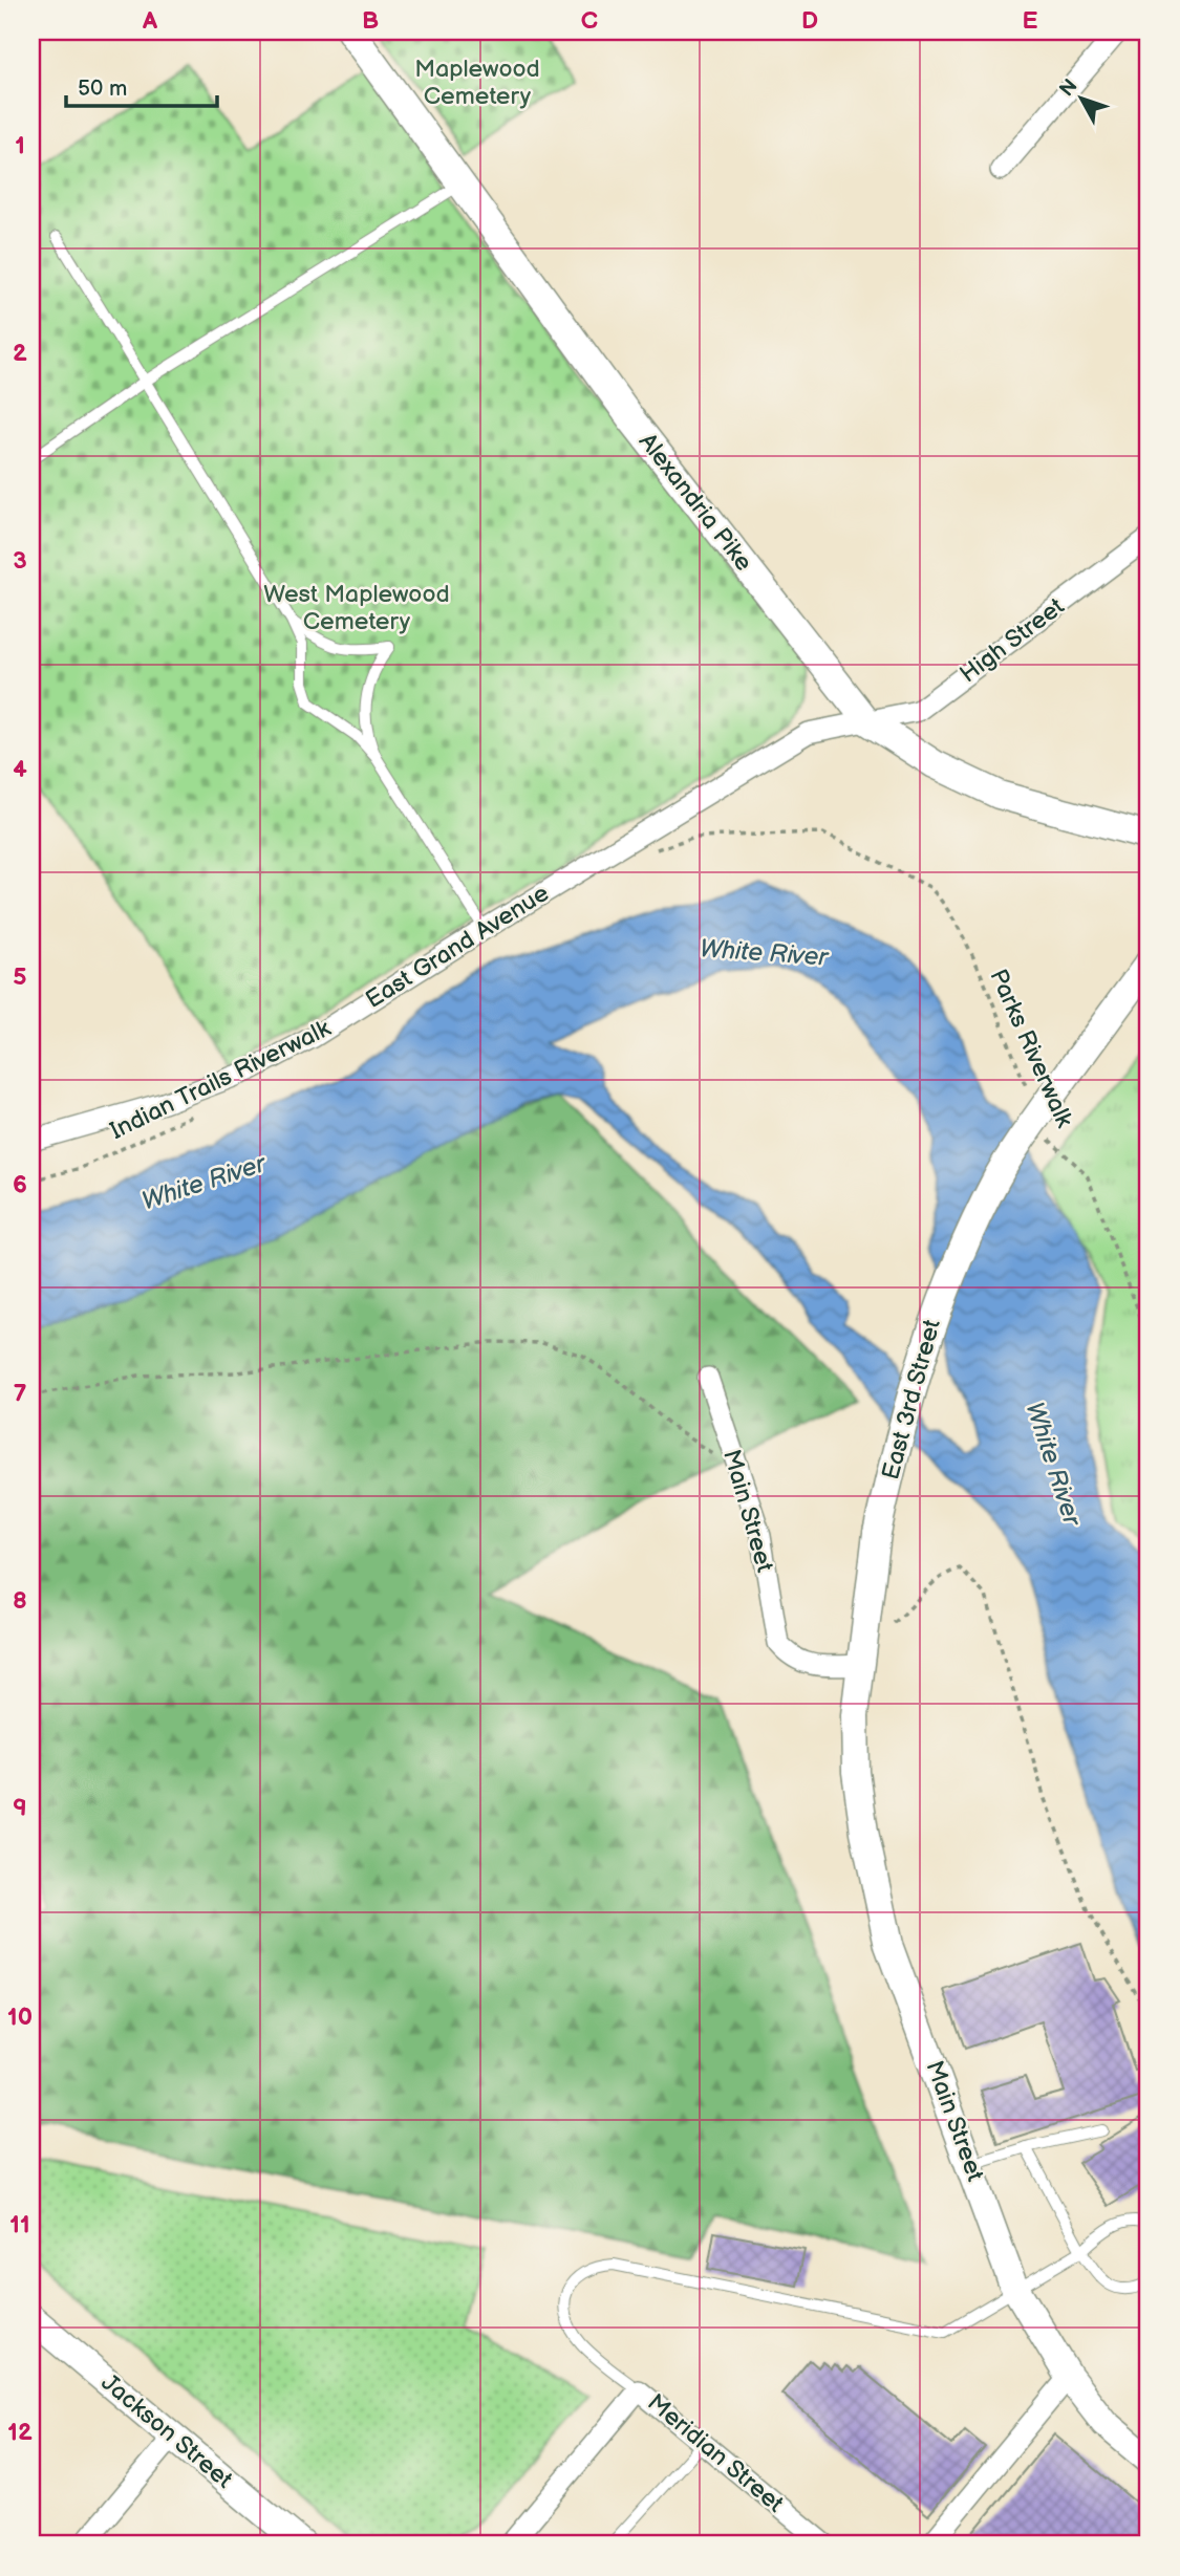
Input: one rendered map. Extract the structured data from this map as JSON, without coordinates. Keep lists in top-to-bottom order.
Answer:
{
  "streets": {
    "main road": [
      "Alexandria Pike",
      "East 3rd Street",
      "Main Street",
      "Jackson Street"
    ],
    "street": ["High Street", "East Grand Avenue", "Meridian Street"],
    "path": ["Parks Riverwalk", "Indian Trails Riverwalk"]
  },
  "crossings": [
    ["Alexandria Pike", "High Street"],
    ["Alexandria Pike", "East Grand Avenue"],
    ["High Street", "East Grand Avenue"],
    ["Parks Riverwalk", "East 3rd Street"],
    ["East 3rd Street", "Main Street"]
  ],
  "water": ["White River"],
  "parks": ["Maplewood Cemetery", "West Maplewood Cemetery"],
  "scale_bar": "50 m",
  "north": "top left",
  "grid": {
    "columns": [
      "A",
      "B",
      "C",
      "D",
      "E"
    ],
    "rows": [
      "1",
      "2",
      "3",
      "4",
      "5",
      "6",
      "7",
      "8",
      "9",
      "10",
      "11",
      "12"
    ]
  }
}
